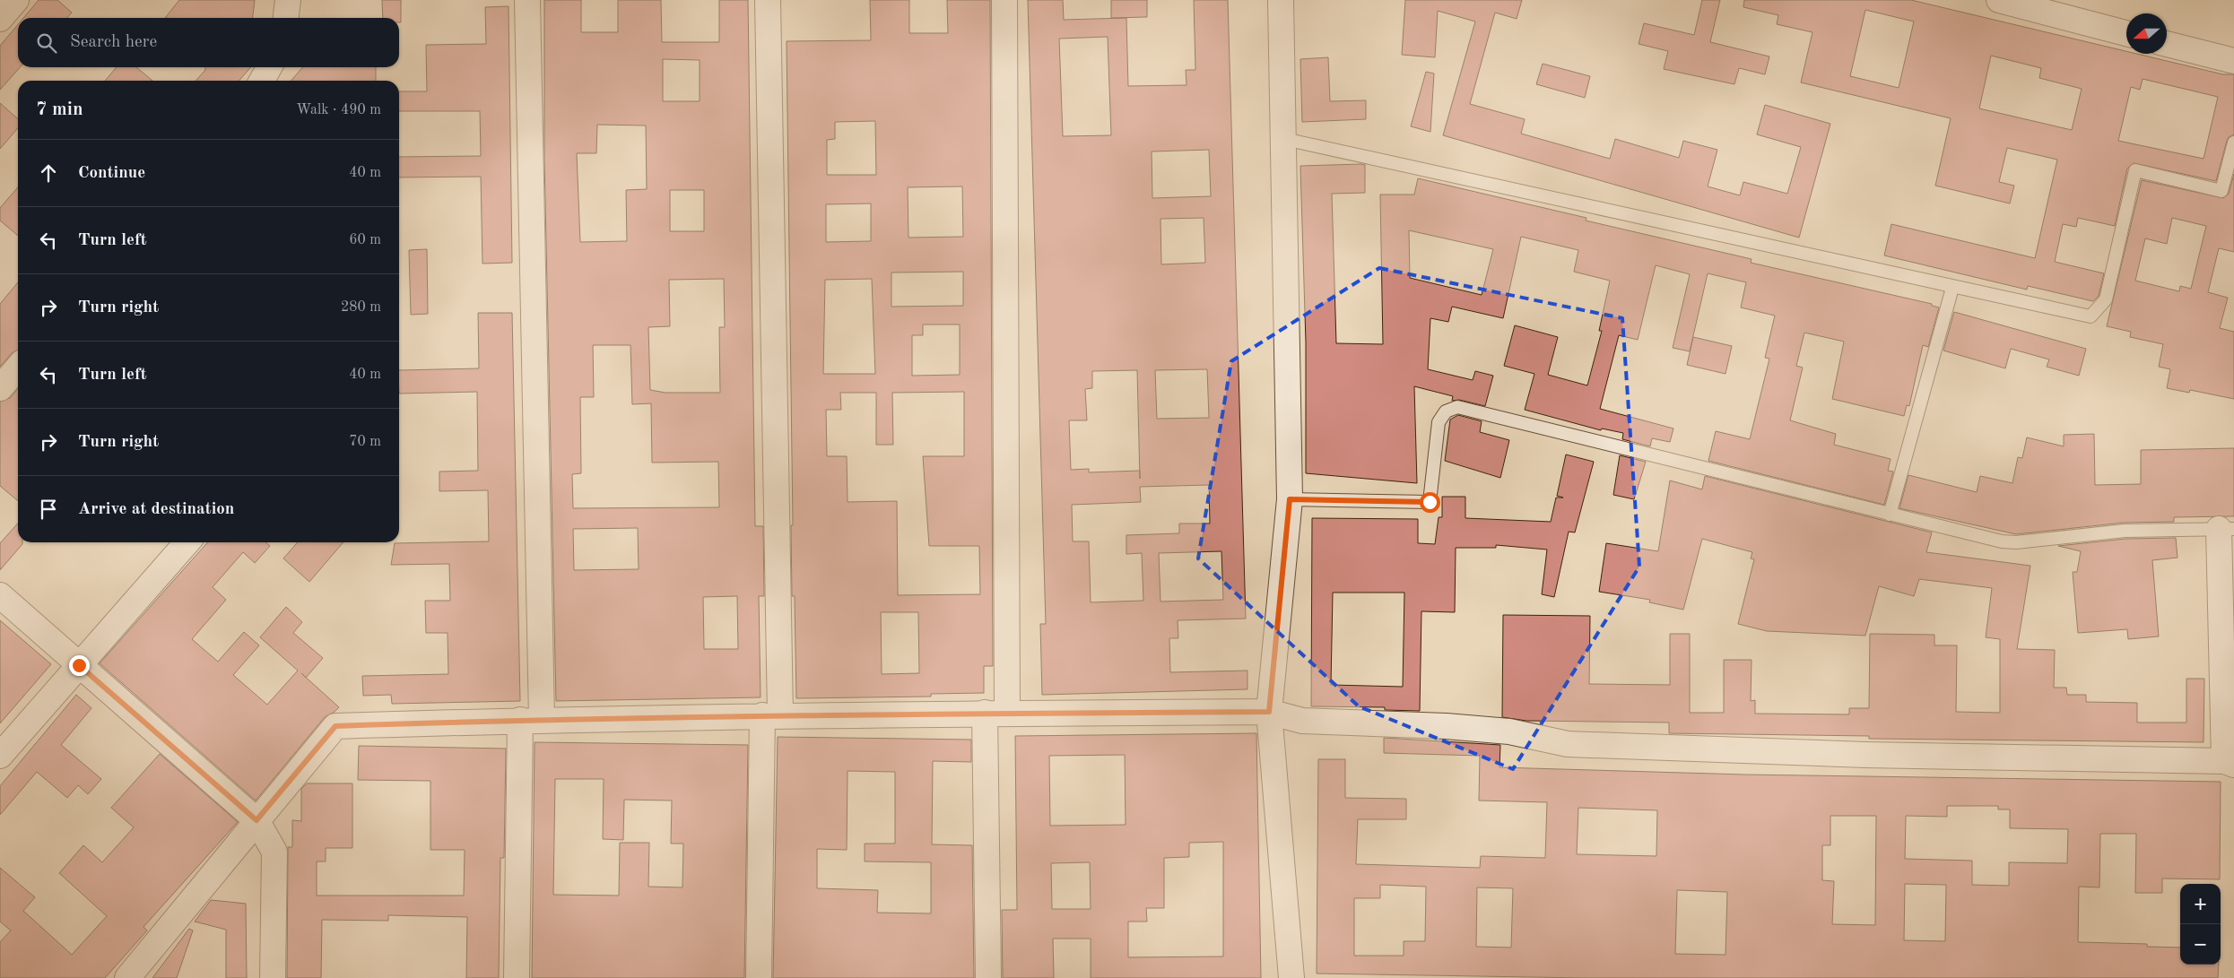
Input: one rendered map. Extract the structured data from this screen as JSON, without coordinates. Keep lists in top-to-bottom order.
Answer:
{
  "north": "left",
  "page": {
    "search": "Search here",
    "heading": ["7 min", "Walk · 490 m"],
    "list": [
      ["Continue", "40 m"],
      ["Turn left", "60 m"],
      ["Turn right", "280 m"],
      ["Turn left", "40 m"],
      ["Turn right", "70 m"],
      "Arrive at destination"
    ],
    "map_buttons": ["+", "−"]
  }
}
